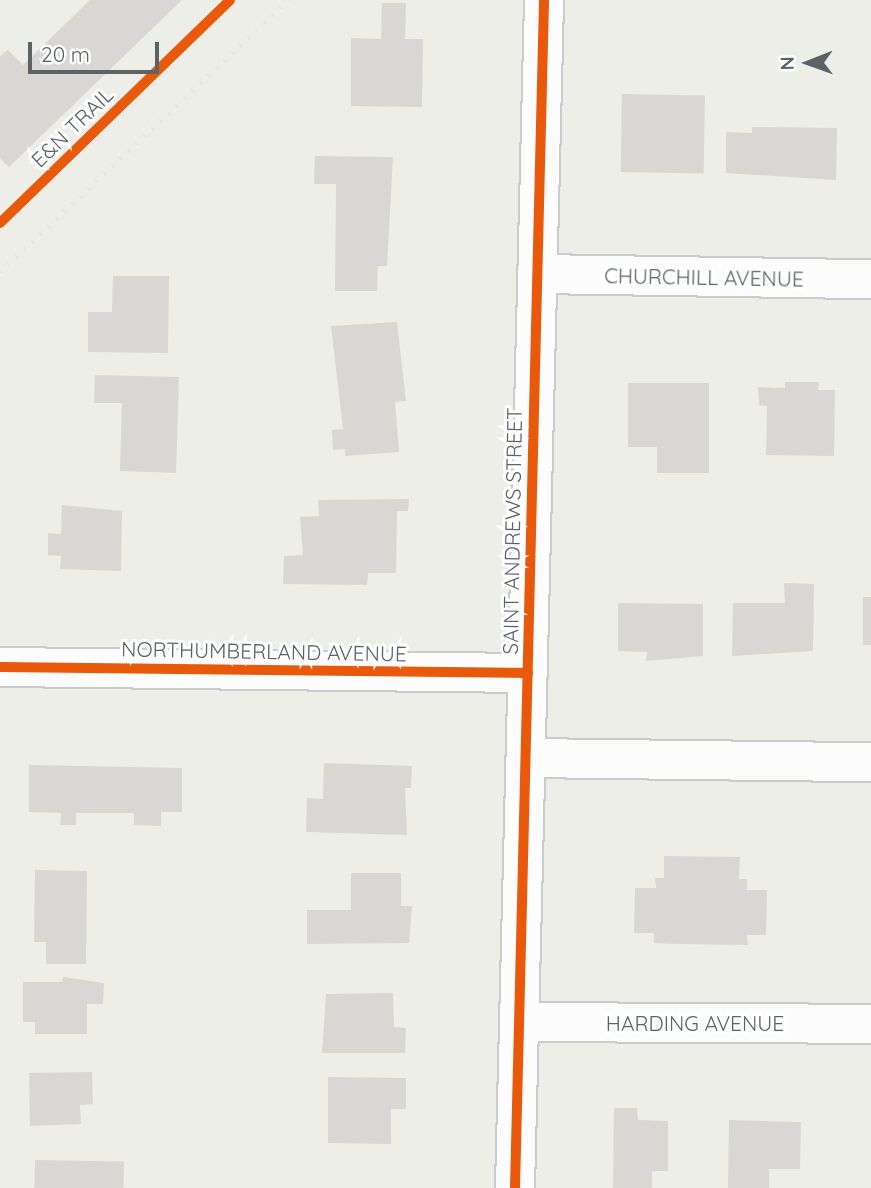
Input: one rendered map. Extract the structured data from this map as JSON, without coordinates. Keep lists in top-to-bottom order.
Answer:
{
  "streets": {
    "street": [
      "CHURCHILL AVENUE",
      "SAINT ANDREWS STREET",
      "NORTHUMBERLAND AVENUE",
      "HARDING AVENUE"
    ],
    "cycle path": ["E&N TRAIL"]
  },
  "crossings": [
    ["CHURCHILL AVENUE", "SAINT ANDREWS STREET"],
    ["SAINT ANDREWS STREET", "NORTHUMBERLAND AVENUE"],
    ["SAINT ANDREWS STREET", "HARDING AVENUE"]
  ],
  "scale_bar": "20 m",
  "north": "left"
}
